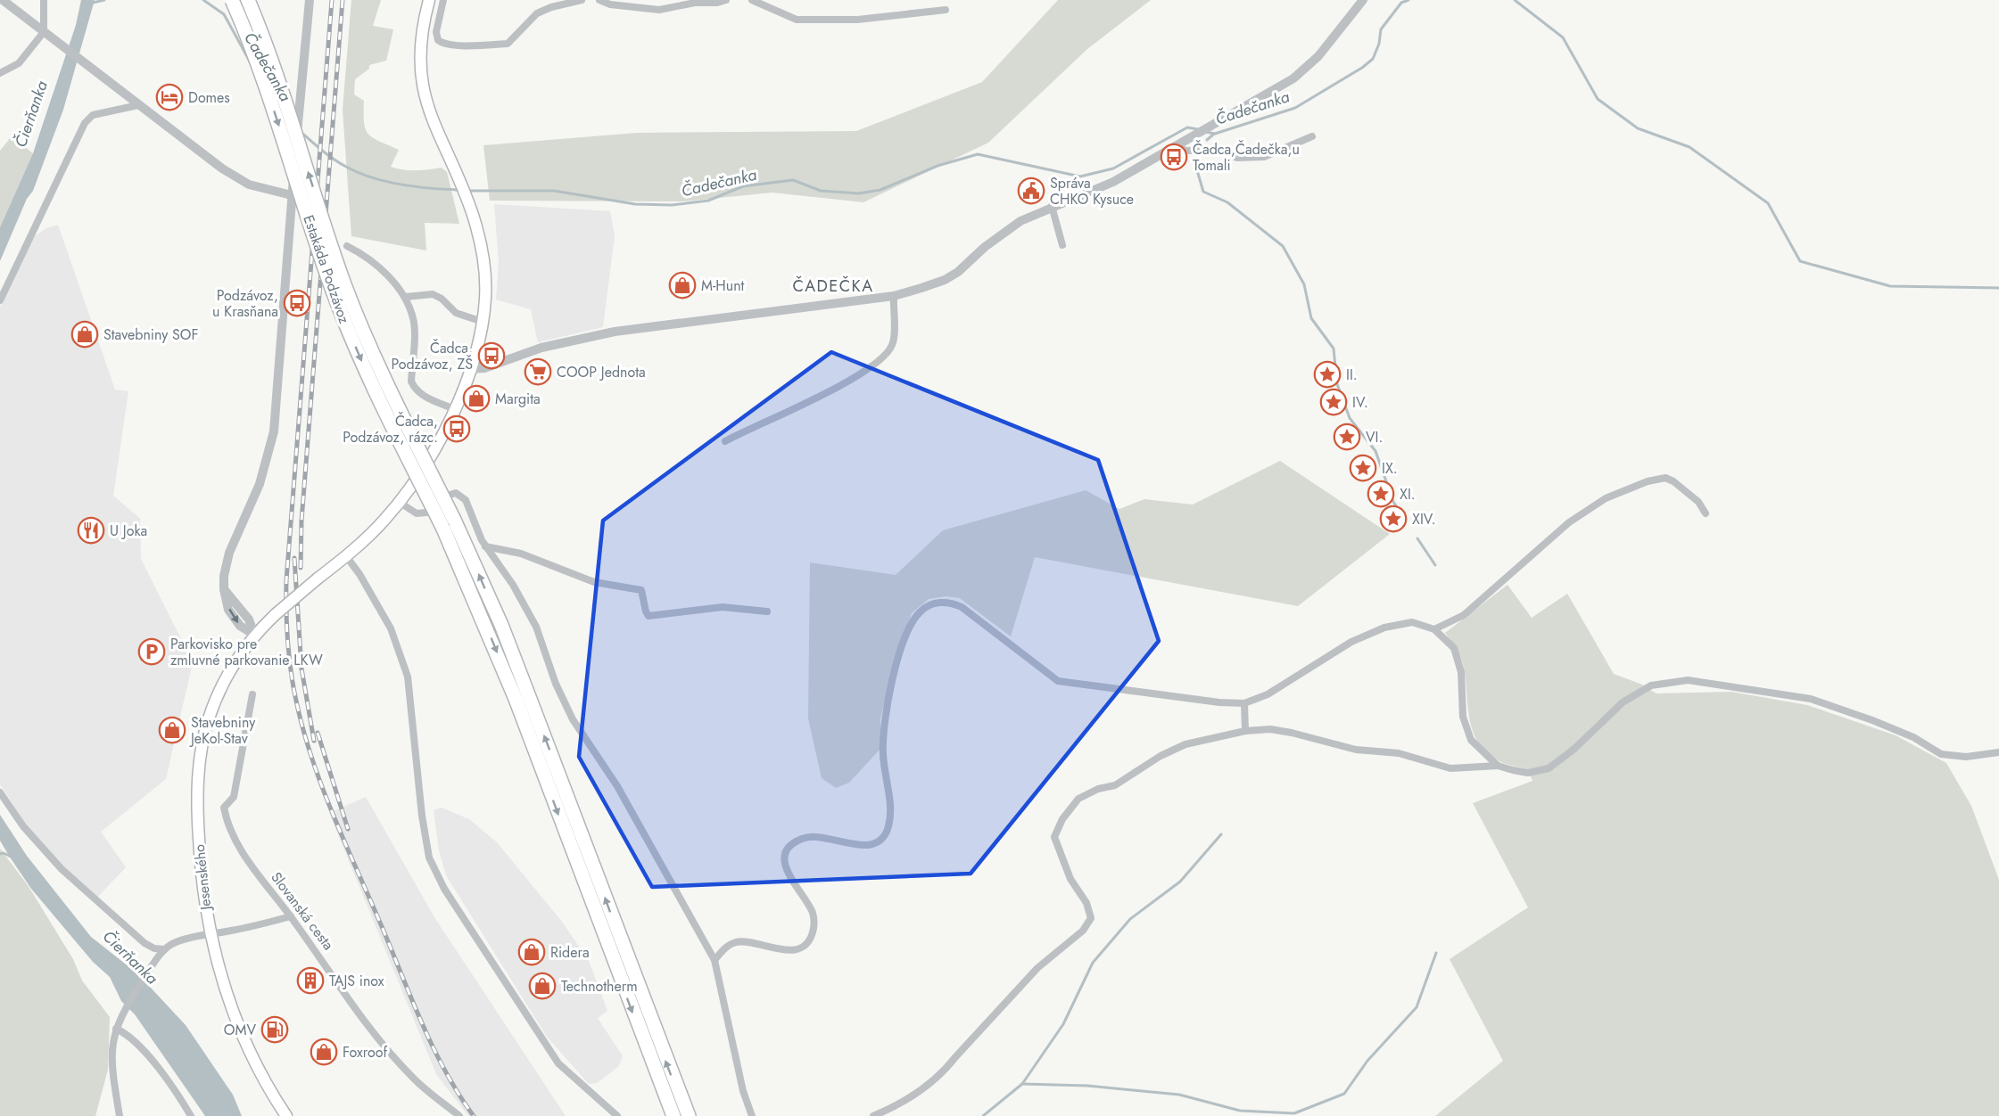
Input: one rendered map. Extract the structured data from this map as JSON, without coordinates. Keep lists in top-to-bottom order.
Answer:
{
  "streets": {
    "highway": ["Estakáda Podzávoz"],
    "main road": ["Jesenského"],
    "street": ["Slovanská cesta"]
  },
  "districts": ["ČADEČKA"],
  "water": ["Čadečanka", "Čierňanka"],
  "places": {
    "hotel": ["Domes"],
    "bus stop": [
      "Čadca,Čadečka,u Tomali",
      "Podzávoz, u Krasňana",
      "Čadca, Podzávoz, ZŠ",
      "Čadca, Podzávoz, rázc."
    ],
    "public building": ["Správa CHKO Kysuce"],
    "shop": [
      "M-Hunt",
      "Stavebniny SOF",
      "Margita",
      "Stavebniny JeKol-Stav",
      "Ridera",
      "Technotherm",
      "Foxroof"
    ],
    "supermarket": ["COOP Jednota"],
    "place": [
      "II.",
      "IV.",
      "VI.",
      "IX.",
      "XI.",
      "XIV."
    ],
    "restaurant": ["U Joka"],
    "parking": ["Parkovisko pre zmluvné parkovanie LKW"],
    "building": ["TAJS inox"],
    "fuel station": ["OMV"]
  }
}
